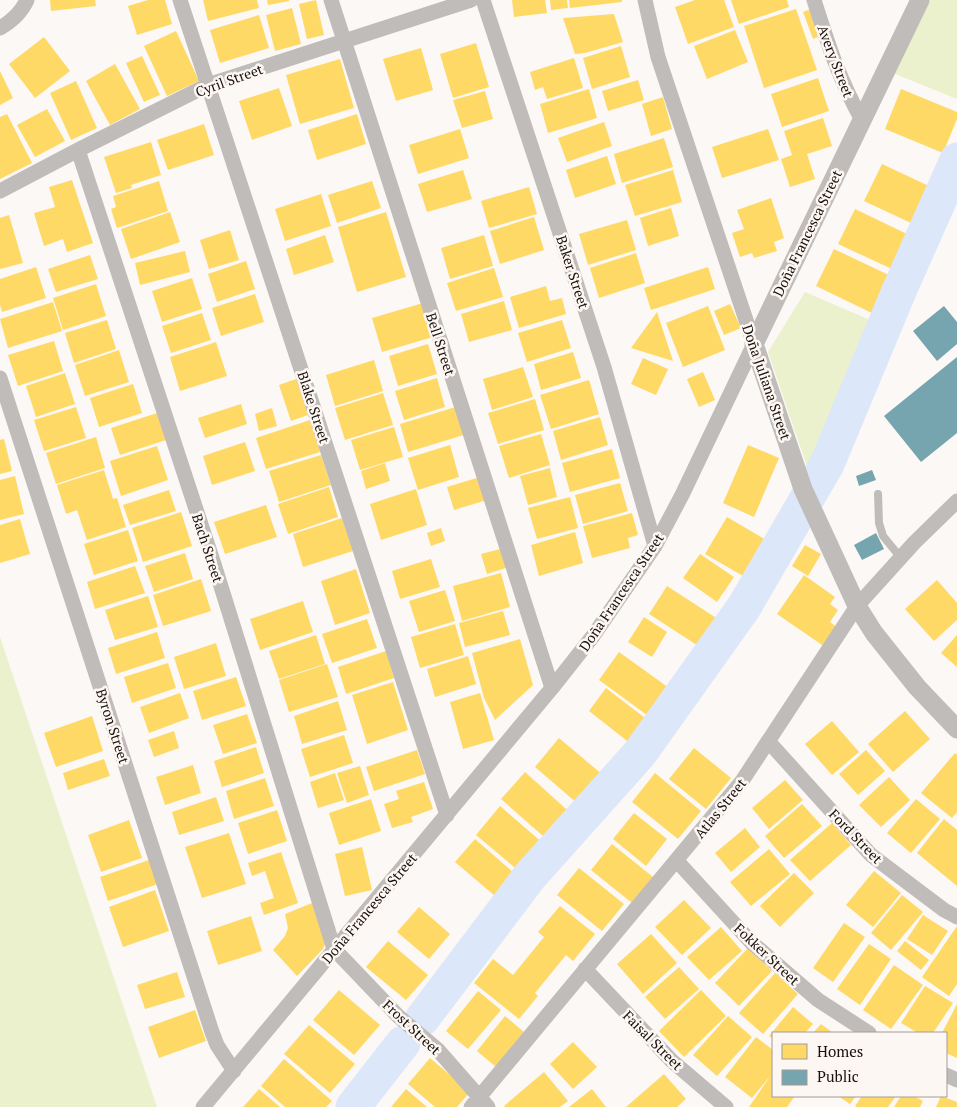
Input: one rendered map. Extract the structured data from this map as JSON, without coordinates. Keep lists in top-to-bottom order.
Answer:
{
  "streets": {
    "street": [
      "Avery Street",
      "Cyril Street",
      "Doña Francesca Street",
      "Baker Street",
      "Bell Street",
      "Doña Juliana Street",
      "Blake Street",
      "Bach Street",
      "Byron Street",
      "Atlas Street",
      "Ford Street",
      "Fokker Street",
      "Frost Street",
      "Faisal Street"
    ]
  },
  "crossings": [
    ["Avery Street", "Doña Francesca Street"],
    ["Cyril Street", "Bell Street"],
    ["Cyril Street", "Blake Street"],
    ["Cyril Street", "Bach Street"],
    ["Doña Francesca Street", "Baker Street"],
    ["Doña Francesca Street", "Bell Street"],
    ["Doña Francesca Street", "Doña Juliana Street"],
    ["Doña Francesca Street", "Blake Street"],
    ["Doña Francesca Street", "Bach Street"],
    ["Doña Francesca Street", "Byron Street"],
    ["Doña Francesca Street", "Frost Street"],
    ["Doña Juliana Street", "Atlas Street"],
    ["Bach Street", "Frost Street"],
    ["Atlas Street", "Ford Street"],
    ["Atlas Street", "Fokker Street"],
    ["Atlas Street", "Frost Street"],
    ["Atlas Street", "Faisal Street"]
  ],
  "legend": ["Homes", "Public"]
}
